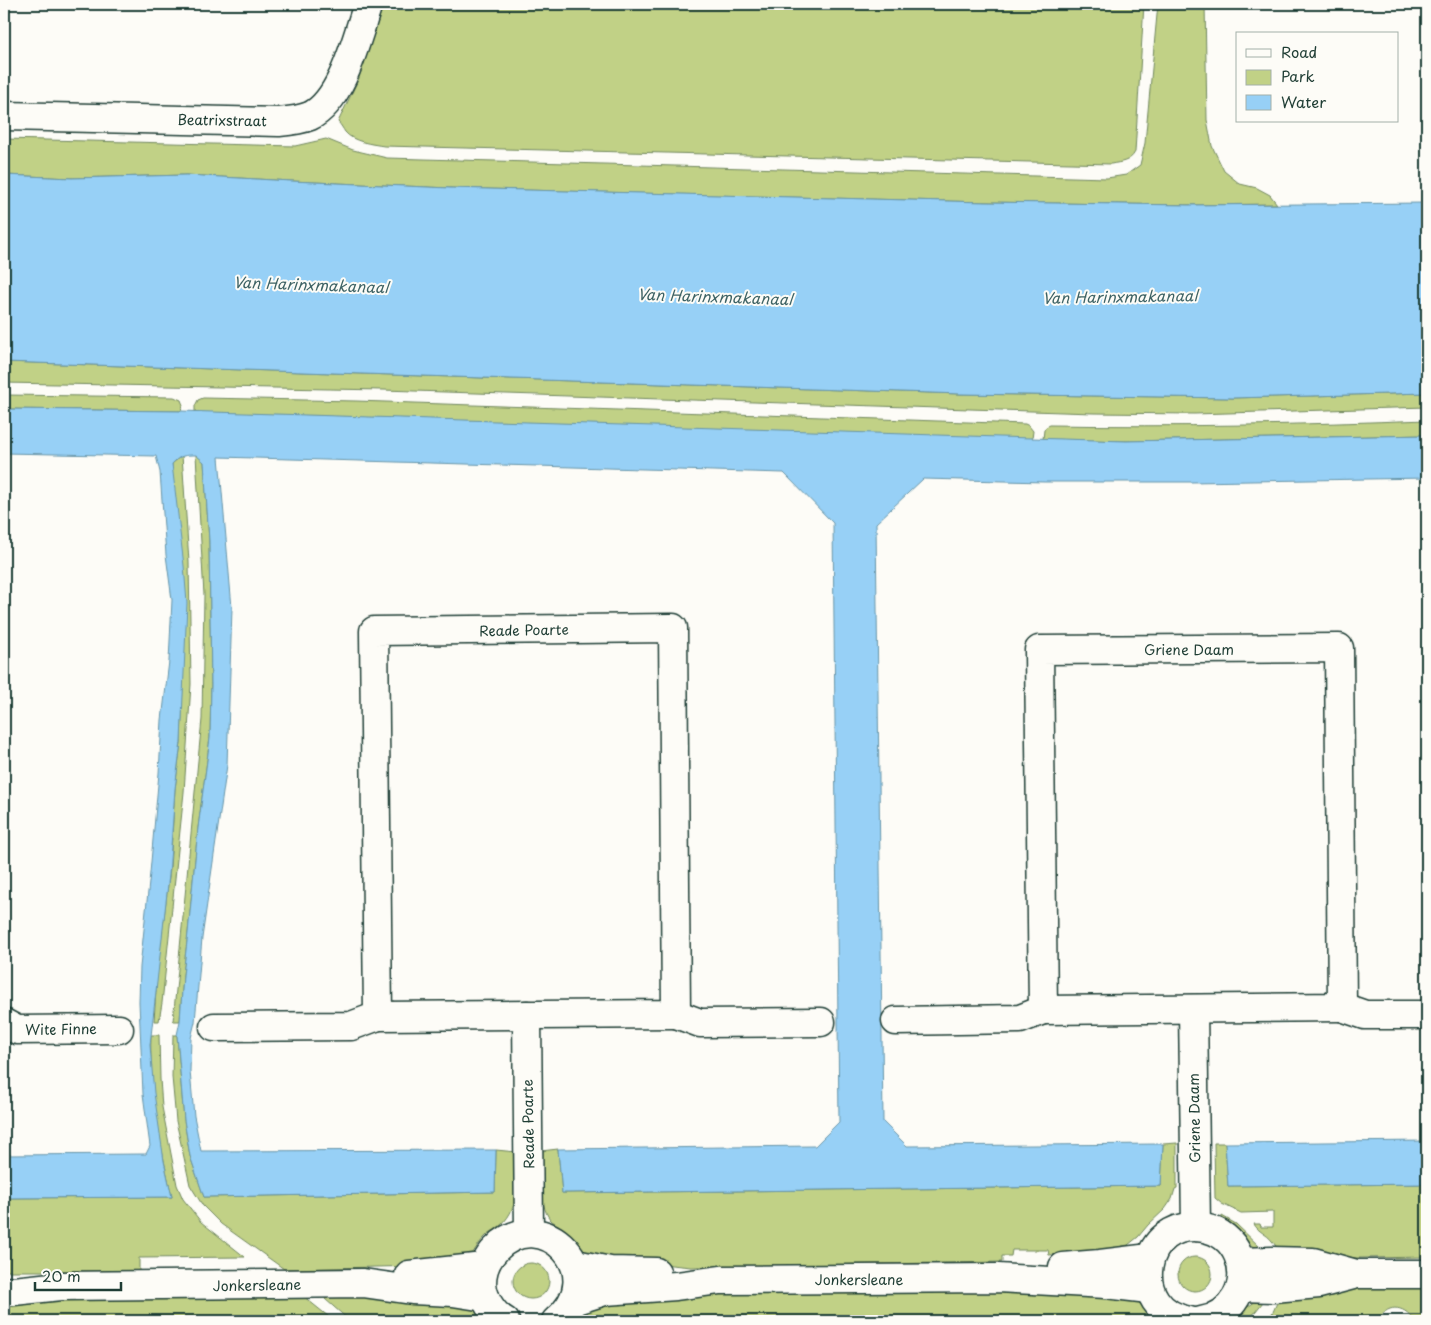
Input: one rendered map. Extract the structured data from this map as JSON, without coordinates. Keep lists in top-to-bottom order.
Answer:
{
  "streets": {
    "street": [
      "Beatrixstraat",
      "Reade Poarte",
      "Griene Daam",
      "Wite Finne",
      "Jonkersleane"
    ]
  },
  "water": ["Van Harinxmakanaal"],
  "legend": ["Road", "Park", "Water"],
  "scale_bar": "20 m"
}
